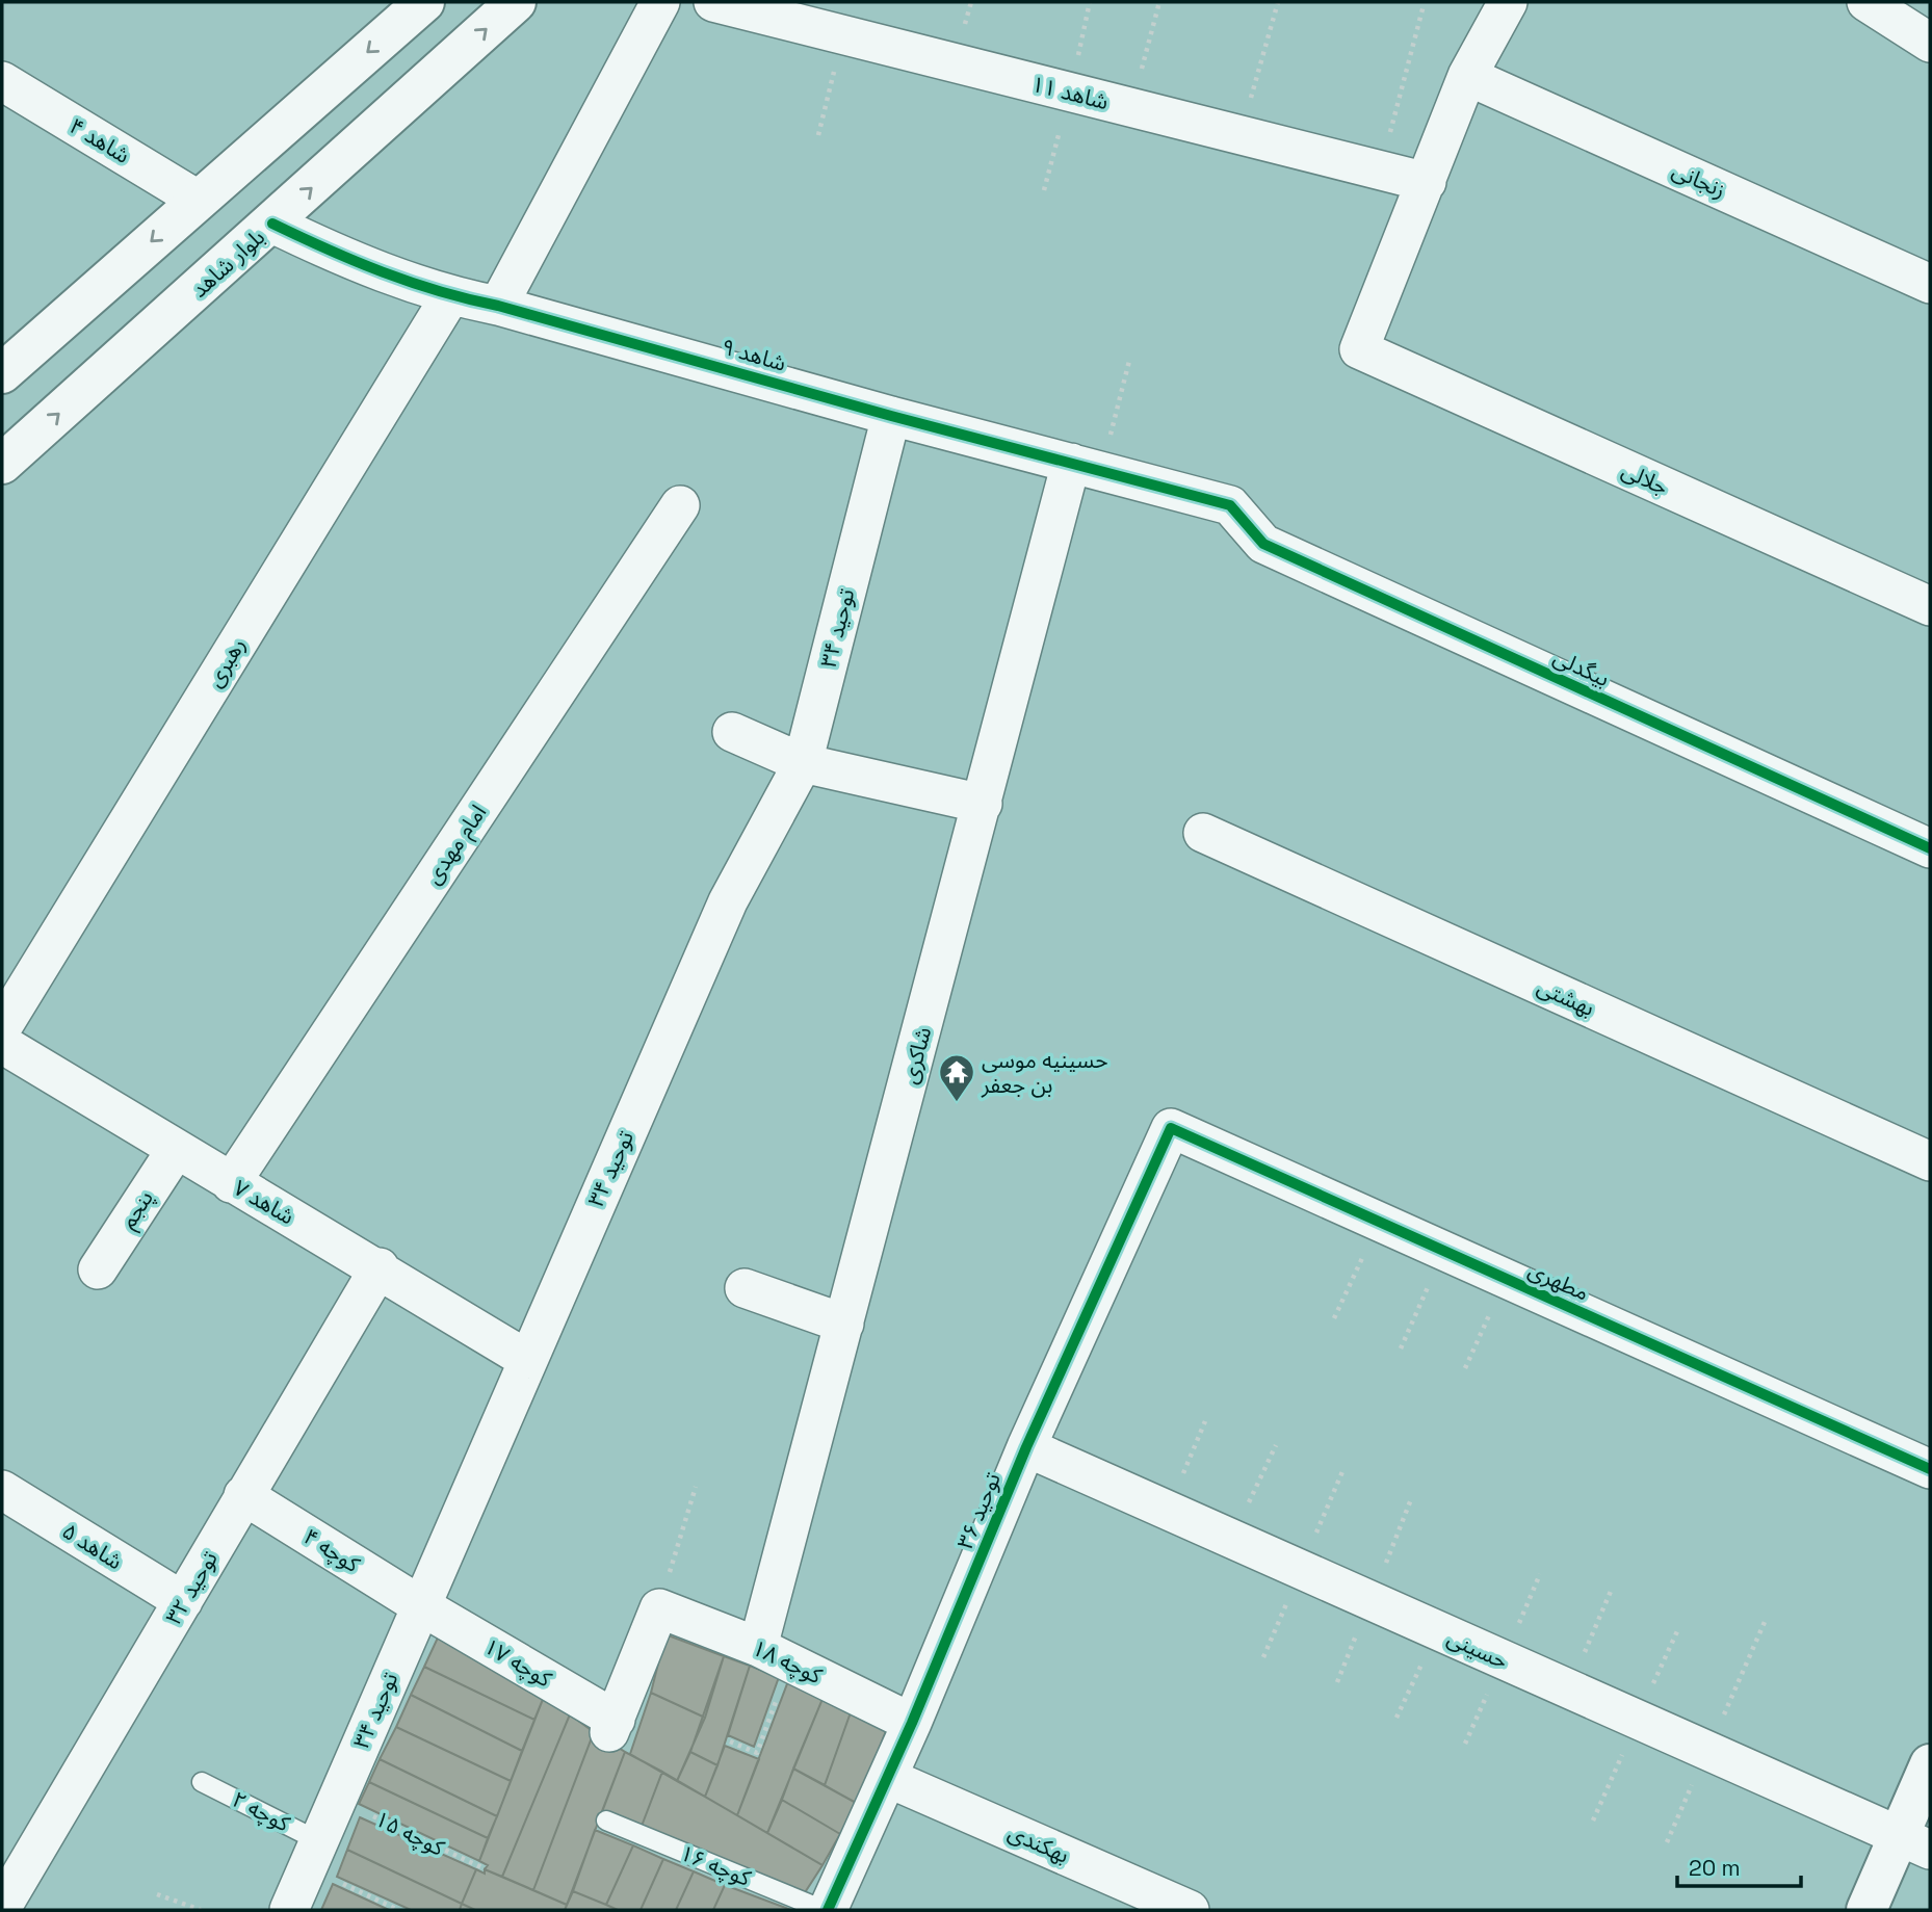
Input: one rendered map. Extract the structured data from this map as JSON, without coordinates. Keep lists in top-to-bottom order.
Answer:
{
  "streets": {
    "main road": ["بلوار شاهد"],
    "street": [
      "شاهد ۱۱",
      "شاهد ۴",
      "زنجانی",
      "شاهد ۹",
      "جلالی",
      "توحید ۳۴",
      "رهبری",
      "بیگدلی",
      "امام مهدی",
      "بهشتی",
      "شاکری",
      "شاهد ۷",
      "پنجم",
      "مطهری",
      "توحید ۳۶",
      "شاهد ۵",
      "کوچه ۴",
      "توحید ۳۲",
      "حسینی",
      "کوچه ۱۸",
      "کوچه ۱۷",
      "بهکندی"
    ],
    "lane": ["کوچه ۲", "کوچه ۱۶"],
    "path": ["کوچه ۱۵"]
  },
  "crossings": [
    ["شاهد ۱۱", "جلالی"],
    ["بلوار شاهد", "شاهد ۹"],
    ["شاهد ۹", "توحید ۳۴"],
    ["شاهد ۹", "رهبری"],
    ["شاهد ۹", "بیگدلی"],
    ["شاهد ۹", "شاکری"],
    ["توحید ۳۴", "شاهد ۷"],
    ["توحید ۳۴", "کوچه ۴"],
    ["توحید ۳۴", "کوچه ۱۷"],
    ["توحید ۳۴", "کوچه ۲"],
    ["توحید ۳۴", "کوچه ۱۵"],
    ["رهبری", "شاهد ۷"],
    ["امام مهدی", "شاهد ۷"],
    ["شاکری", "کوچه ۱۸"],
    ["شاهد ۷", "پنجم"],
    ["شاهد ۷", "توحید ۳۲"],
    ["مطهری", "توحید ۳۶"],
    ["توحید ۳۶", "حسینی"],
    ["توحید ۳۶", "کوچه ۱۸"],
    ["توحید ۳۶", "بهکندی"],
    ["توحید ۳۶", "کوچه ۱۶"],
    ["شاهد ۵", "توحید ۳۲"],
    ["کوچه ۴", "توحید ۳۲"],
    ["کوچه ۴", "کوچه ۱۷"],
    ["کوچه ۱۸", "کوچه ۱۷"]
  ],
  "places": {
    "temple": ["حسینیه موسی بن جعفر"]
  },
  "scale_bar": "20 m"
}
